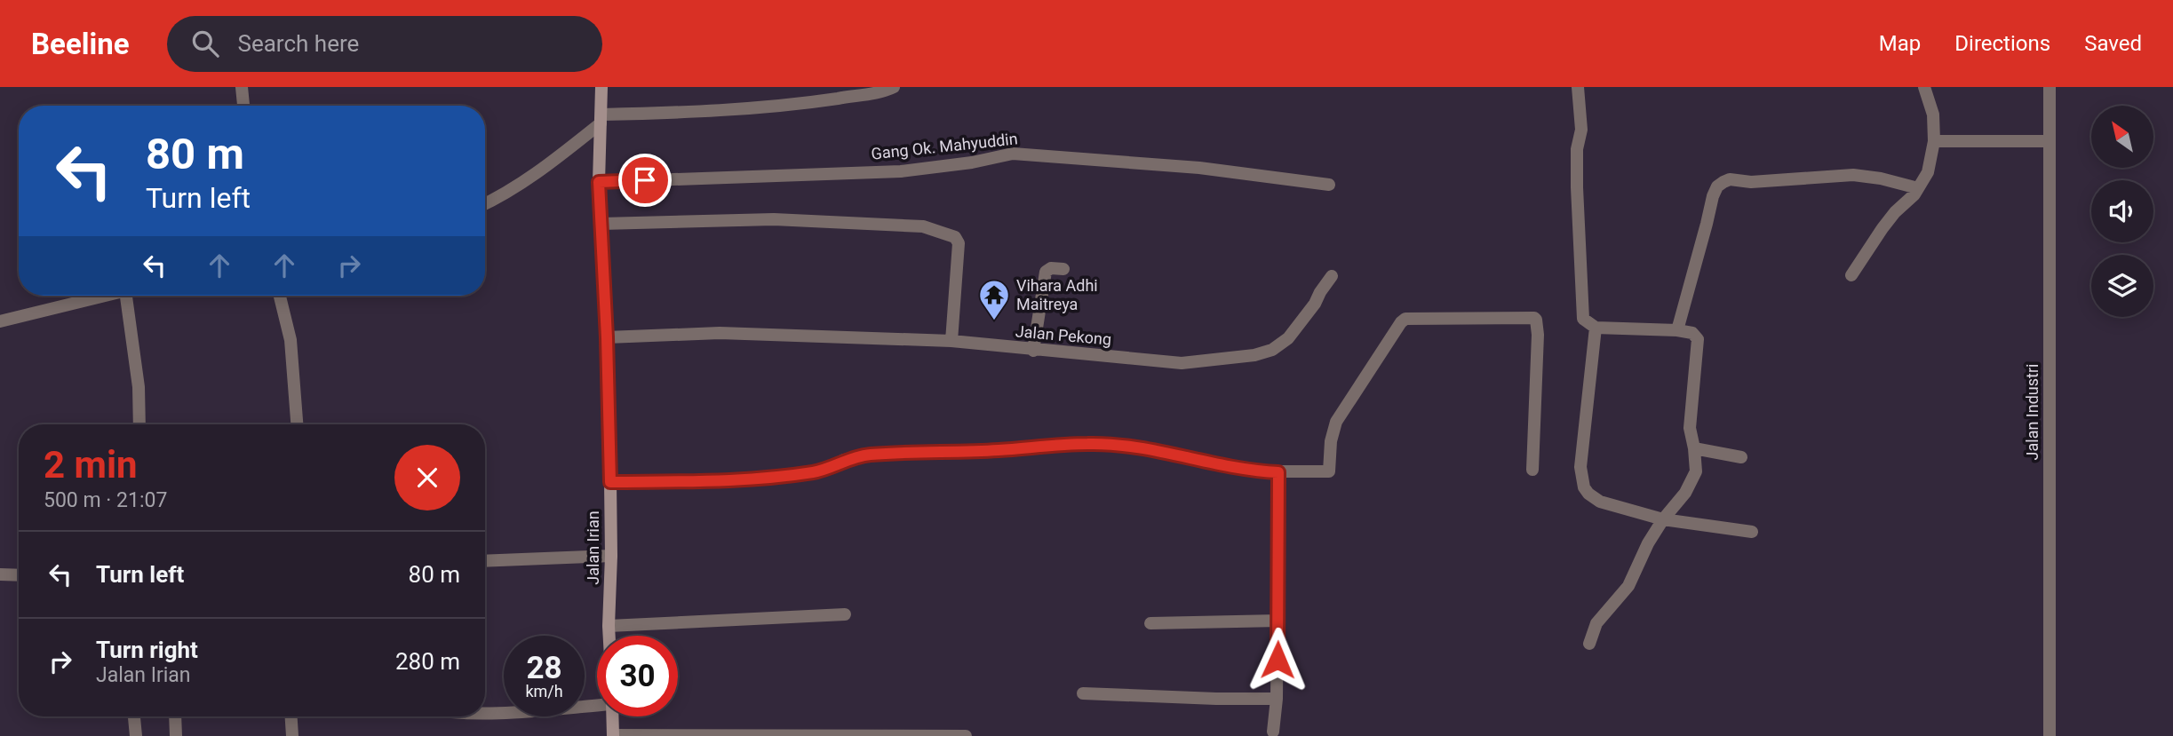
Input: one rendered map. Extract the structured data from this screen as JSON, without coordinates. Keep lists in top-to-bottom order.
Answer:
{
  "streets": {
    "main road": ["Jalan Irian"],
    "street": ["Gang Ok. Mahyuddin", "Jalan Pekong", "Jalan Industri"]
  },
  "crossings": [
    ["Gang Ok. Mahyuddin", "Jalan Irian"],
    ["Jalan Pekong", "Jalan Irian"]
  ],
  "places": {
    "temple": ["Vihara Adhi Maitreya"]
  },
  "north": "top left",
  "page": {
    "header": "Beeline",
    "search": "Search here",
    "nav": ["Map", "Directions", "Saved"],
    "turn": ["80 m", "Turn left"],
    "heading": ["2 min", "500 m · 21:07"],
    "list": [
      {
        "name": "Turn left",
        "value": "80 m"
      },
      {
        "name": "Turn right",
        "note": "Jalan Irian",
        "value": "280 m"
      }
    ],
    "speed": "28 km/h",
    "limit": "30"
  }
}
